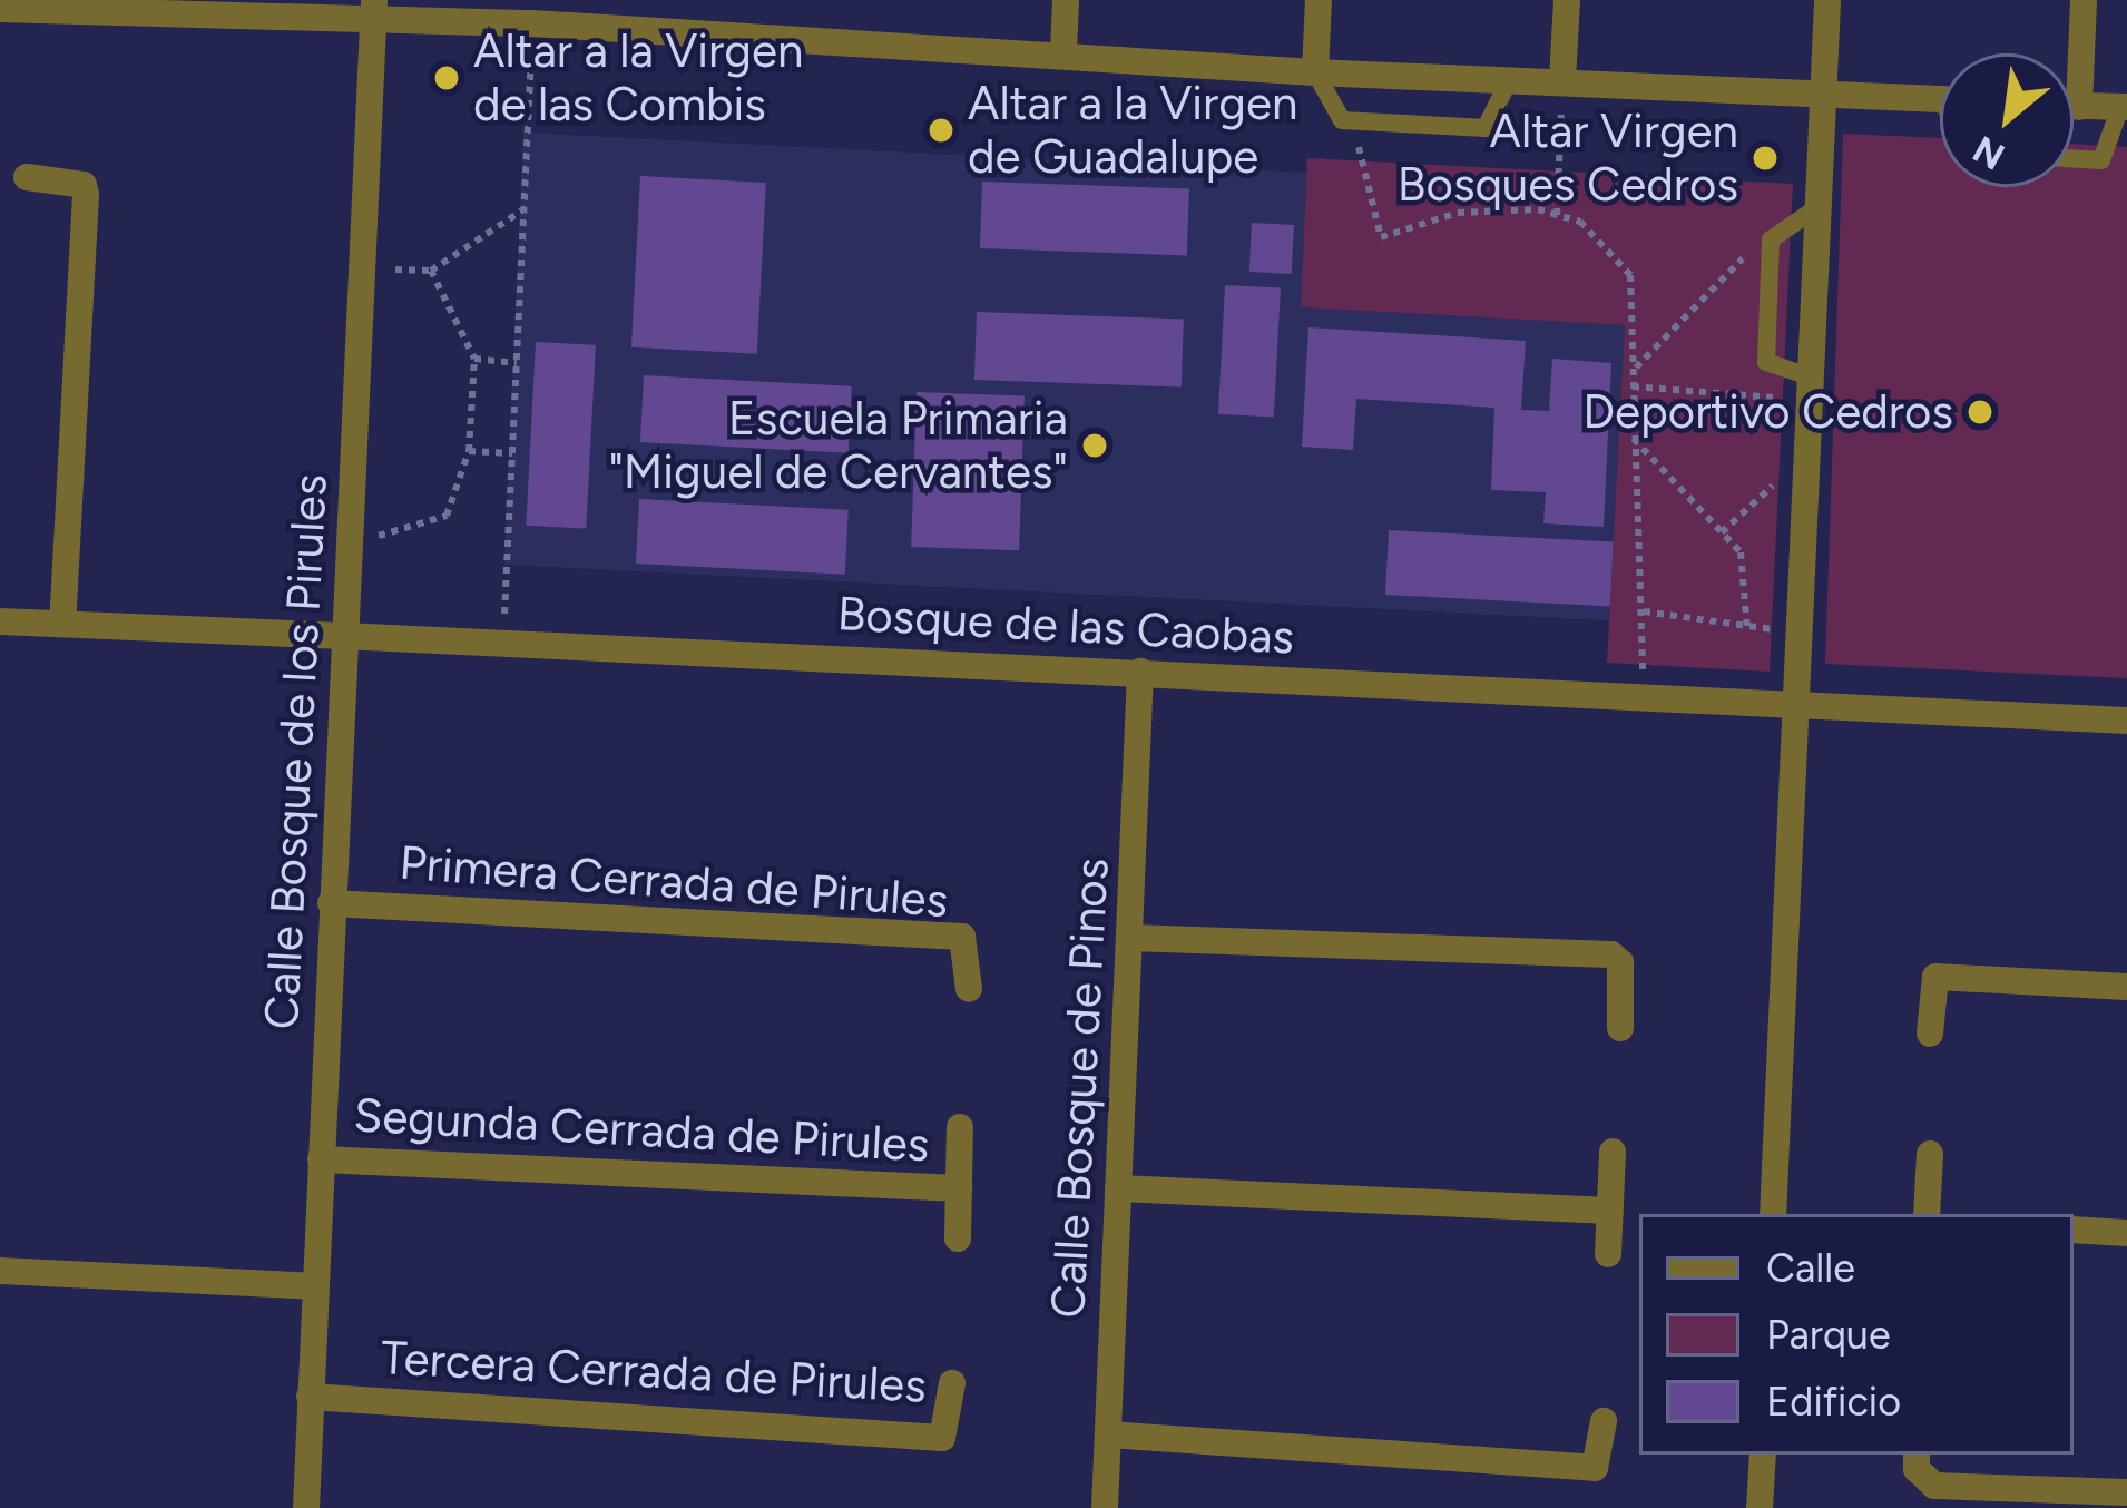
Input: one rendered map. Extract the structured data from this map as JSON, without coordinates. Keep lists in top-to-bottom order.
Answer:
{
  "streets": {
    "street": [
      "Bosque de las Caobas",
      "Calle Bosque de los Pirules",
      "Primera Cerrada de Pirules",
      "Calle Bosque de Pinos",
      "Segunda Cerrada de Pirules",
      "Tercera Cerrada de Pirules"
    ]
  },
  "crossings": [
    ["Bosque de las Caobas", "Calle Bosque de los Pirules"],
    ["Bosque de las Caobas", "Calle Bosque de Pinos"],
    ["Calle Bosque de los Pirules", "Primera Cerrada de Pirules"],
    ["Calle Bosque de los Pirules", "Segunda Cerrada de Pirules"],
    ["Calle Bosque de los Pirules", "Tercera Cerrada de Pirules"]
  ],
  "places": [
    "Altar a la Virgen de las Combis",
    "Altar a la Virgen de Guadalupe",
    "Altar Virgen Bosques Cedros",
    "Deportivo Cedros",
    "Escuela Primaria \"Miguel de Cervantes\""
  ],
  "legend": ["Calle", "Parque", "Edificio"],
  "north": "bottom left"
}
